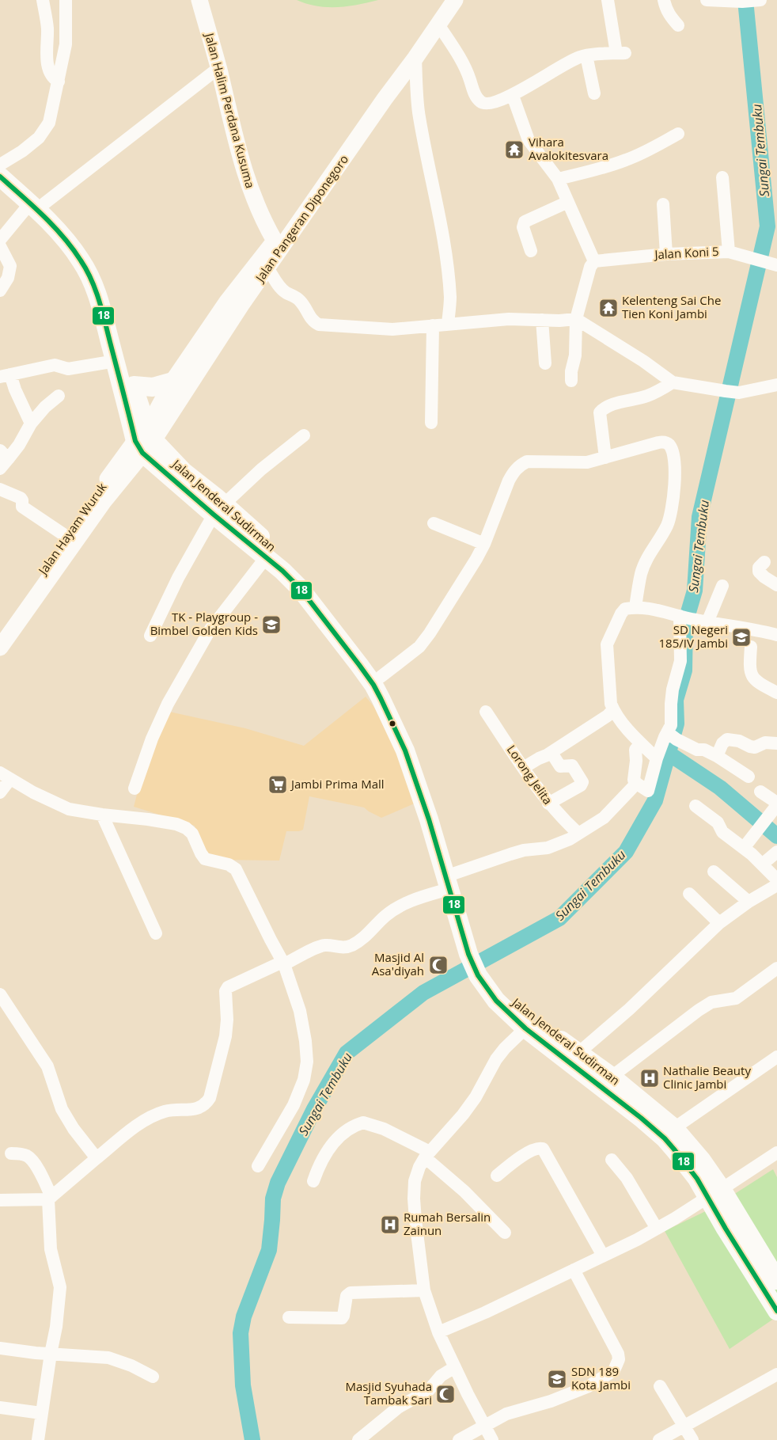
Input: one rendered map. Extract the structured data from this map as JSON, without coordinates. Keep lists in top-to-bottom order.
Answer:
{
  "streets": {
    "highway": ["Jalan Jenderal Sudirman"],
    "main road": ["Jalan Halim Perdana Kusuma", "Jalan Pangeran Diponegoro", "Jalan Hayam Wuruk"],
    "street": ["Jalan Koni 5", "Lorong Jelita"]
  },
  "crossings": [
    ["Jalan Halim Perdana Kusuma", "Jalan Pangeran Diponegoro"],
    ["Jalan Pangeran Diponegoro", "Jalan Jenderal Sudirman"],
    ["Jalan Pangeran Diponegoro", "Jalan Hayam Wuruk"],
    ["Jalan Jenderal Sudirman", "Jalan Hayam Wuruk"]
  ],
  "water": ["Sungai Tembuku"],
  "places": {
    "temple": ["Vihara Avalokitesvara", "Kelenteng Sai Che Tien Koni Jambi"],
    "school or university": ["TK - Playgroup - Bimbel Golden Kids", "SD Negeri 185/IV Jambi", "SDN 189 Kota Jambi"],
    "supermarket": ["Jambi Prima Mall"],
    "mosque": ["Masjid Al Asa'diyah", "Masjid Syuhada Tambak Sari"],
    "hospital": ["Nathalie Beauty Clinic Jambi", "Rumah Bersalin Zainun"]
  },
  "lines": ["transit line 18"]
}
